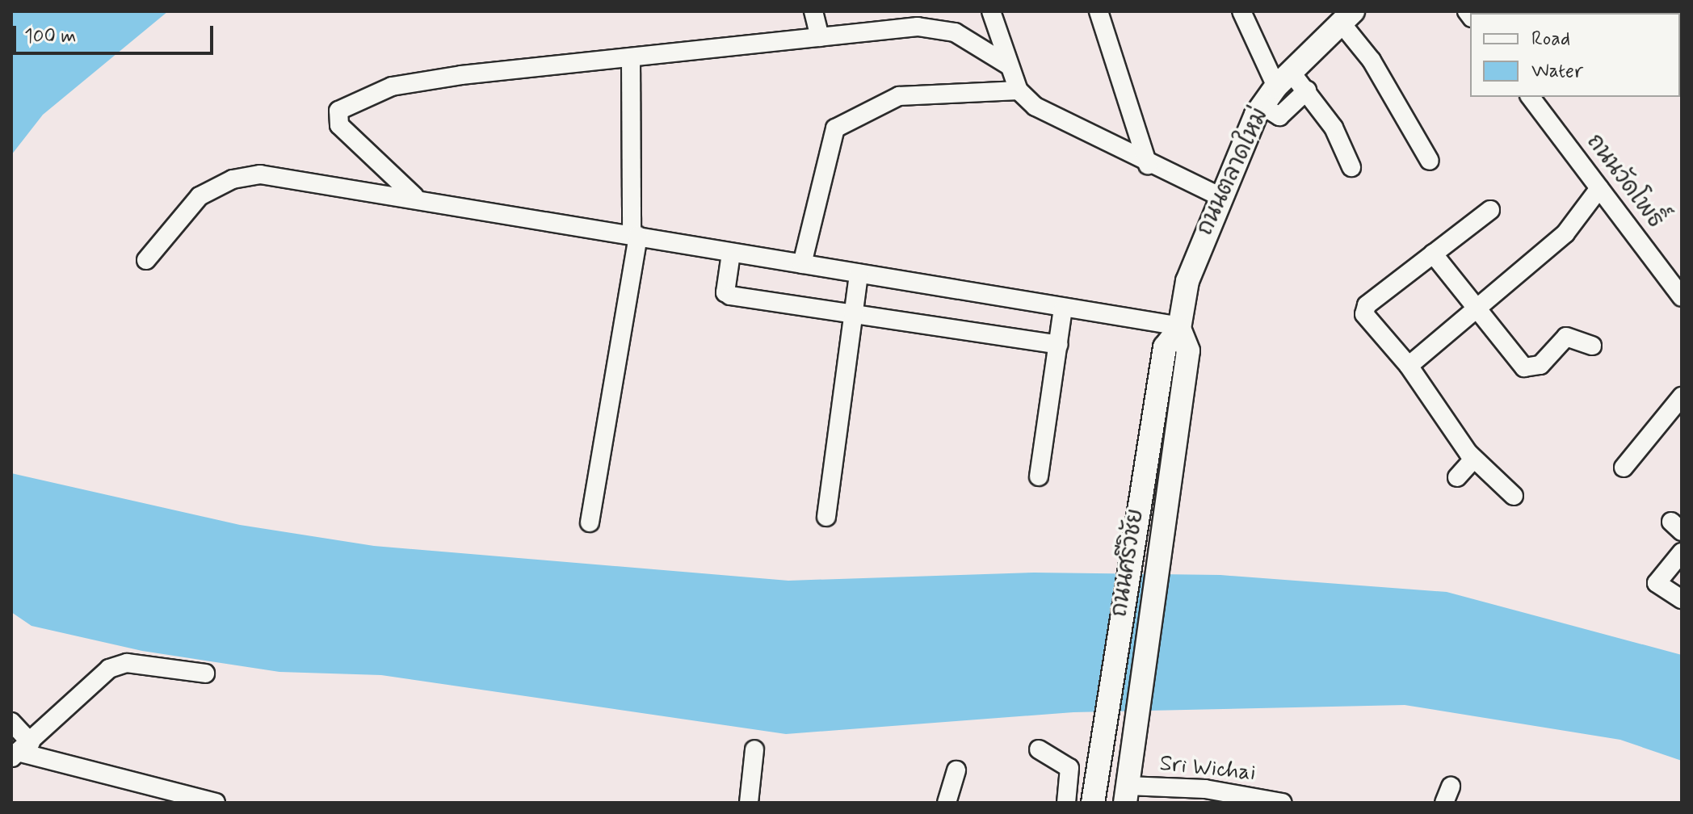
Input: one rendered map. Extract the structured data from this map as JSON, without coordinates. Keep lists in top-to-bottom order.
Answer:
{
  "streets": {
    "main road": ["ถนนตลาดใหม่", "ถนนศรีวิชัย"],
    "street": ["ถนนวัดโพธิ์", "Sri Wichai"]
  },
  "crossings": [
    ["ถนนตลาดใหม่", "ถนนศรีวิชัย"],
    ["ถนนศรีวิชัย", "Sri Wichai"]
  ],
  "legend": ["Road", "Water"],
  "scale_bar": "100 m"
}
